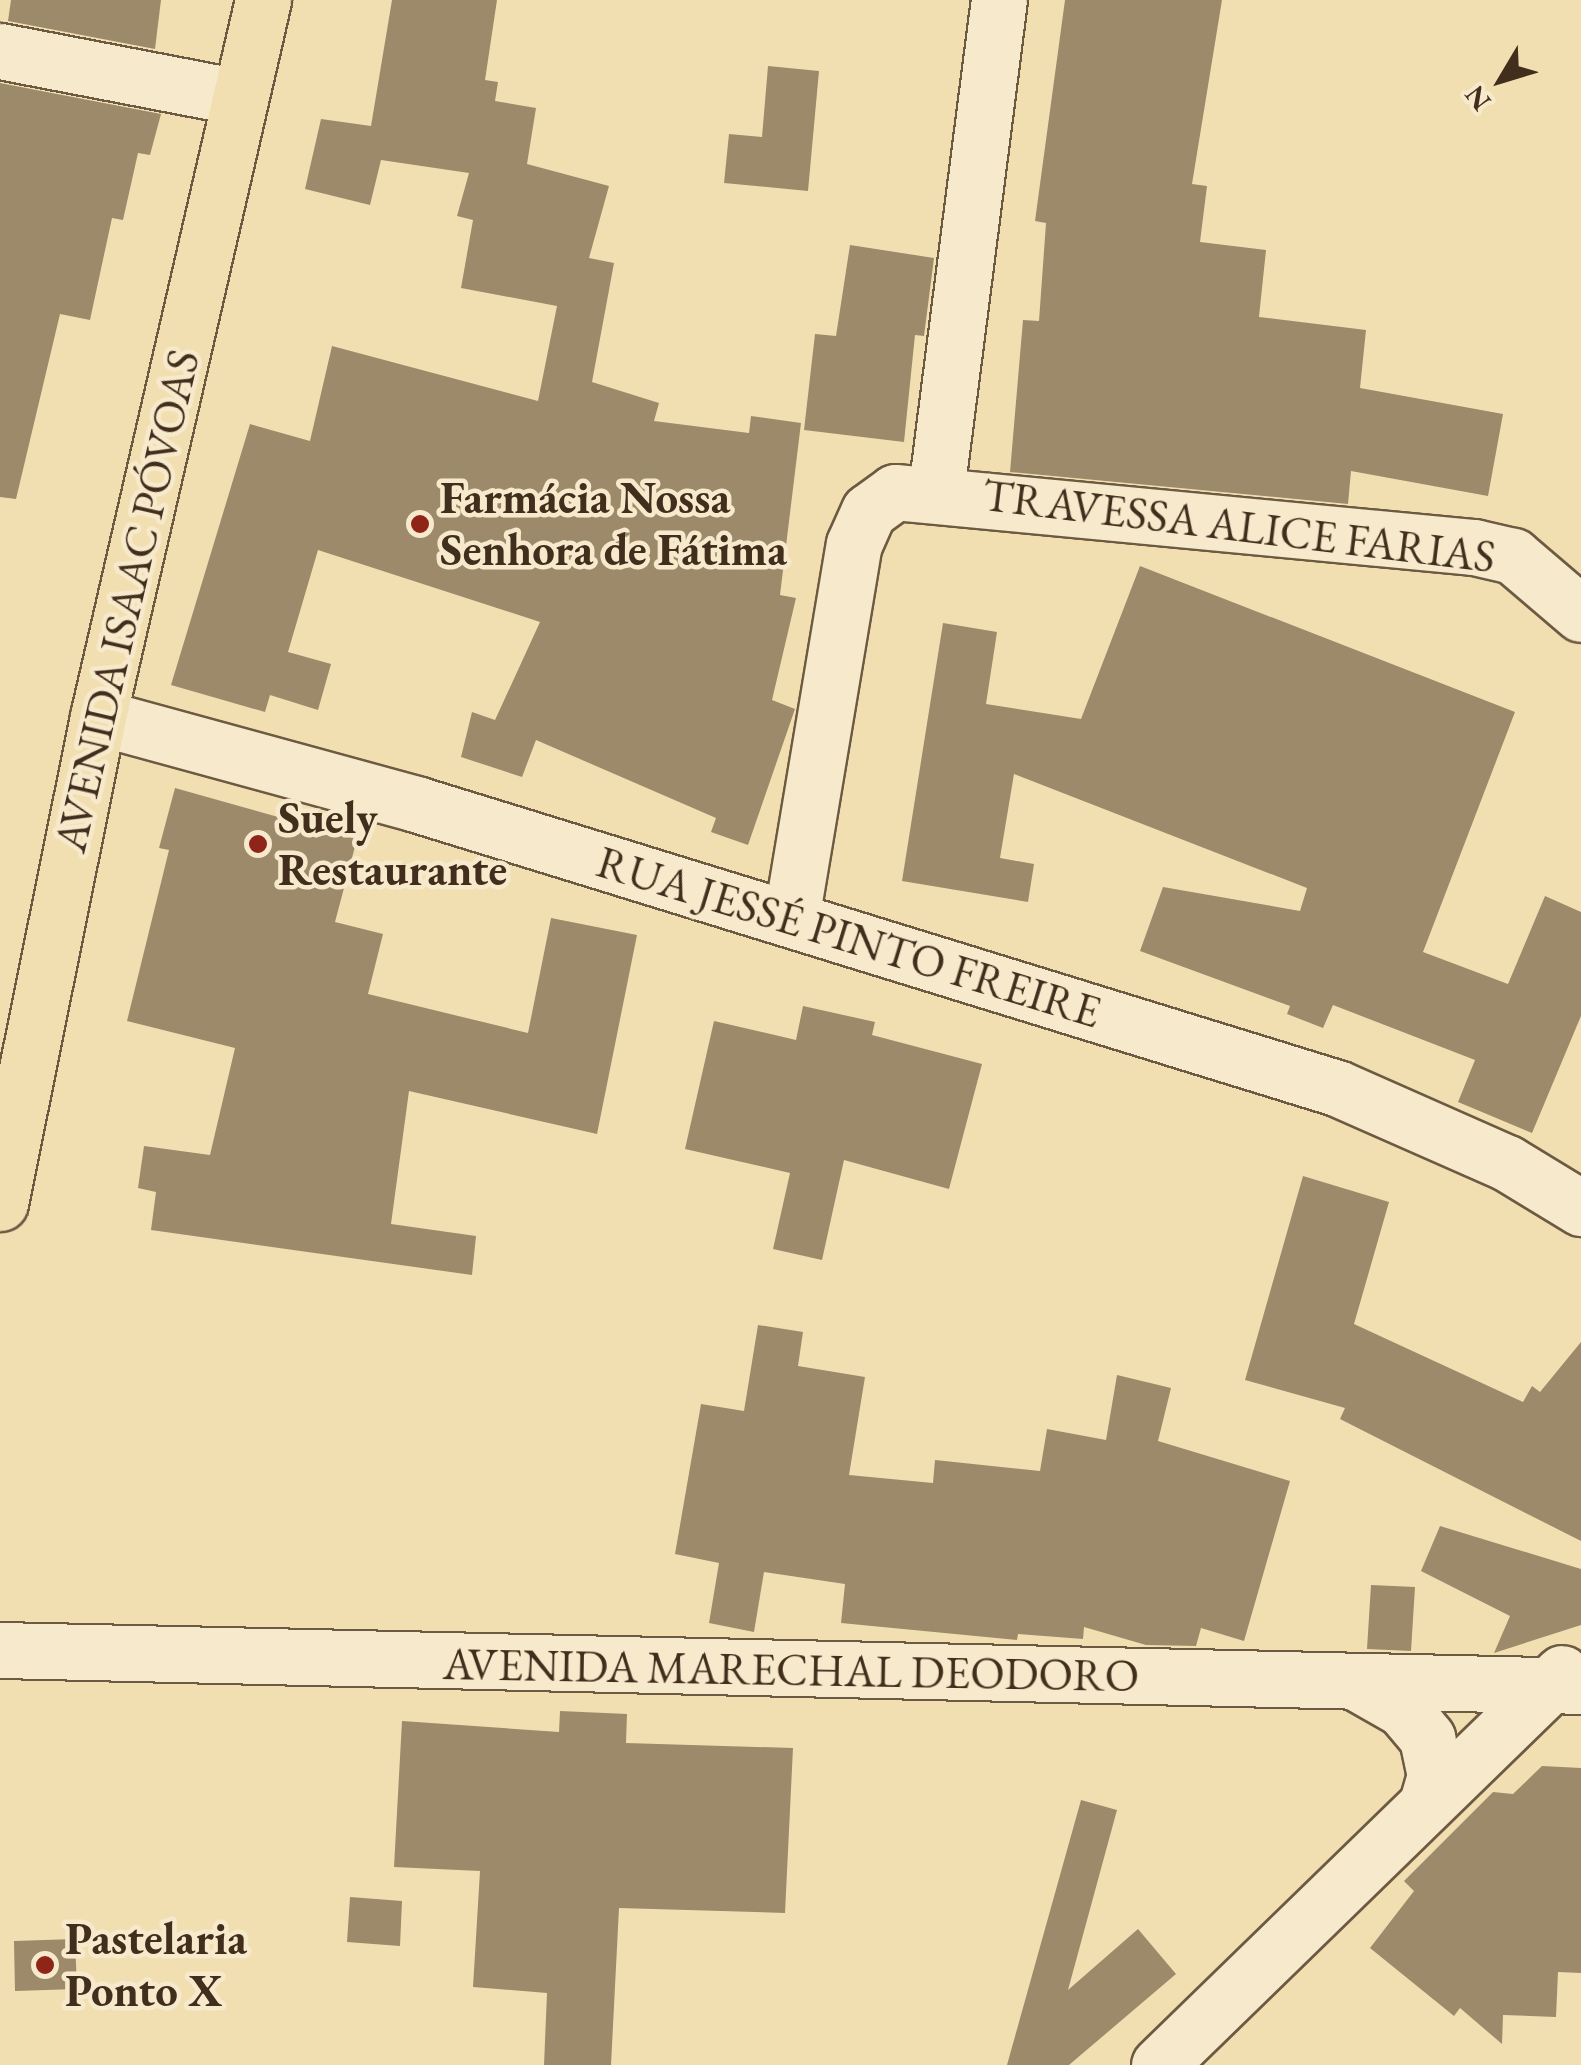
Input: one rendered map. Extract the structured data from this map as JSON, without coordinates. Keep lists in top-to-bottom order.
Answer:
{
  "streets": {
    "main road": ["AVENIDA ISAAC PÓVOAS"],
    "street": ["TRAVESSA ALICE FARIAS", "RUA JESSÉ PINTO FREIRE", "AVENIDA MARECHAL DEODORO"]
  },
  "crossings": [
    ["TRAVESSA ALICE FARIAS", "RUA JESSÉ PINTO FREIRE"],
    ["AVENIDA ISAAC PÓVOAS", "RUA JESSÉ PINTO FREIRE"]
  ],
  "places": ["Farmácia Nossa Senhora de Fátima", "Suely Restaurante", "Pastelaria Ponto X"],
  "north": "bottom left"
}
